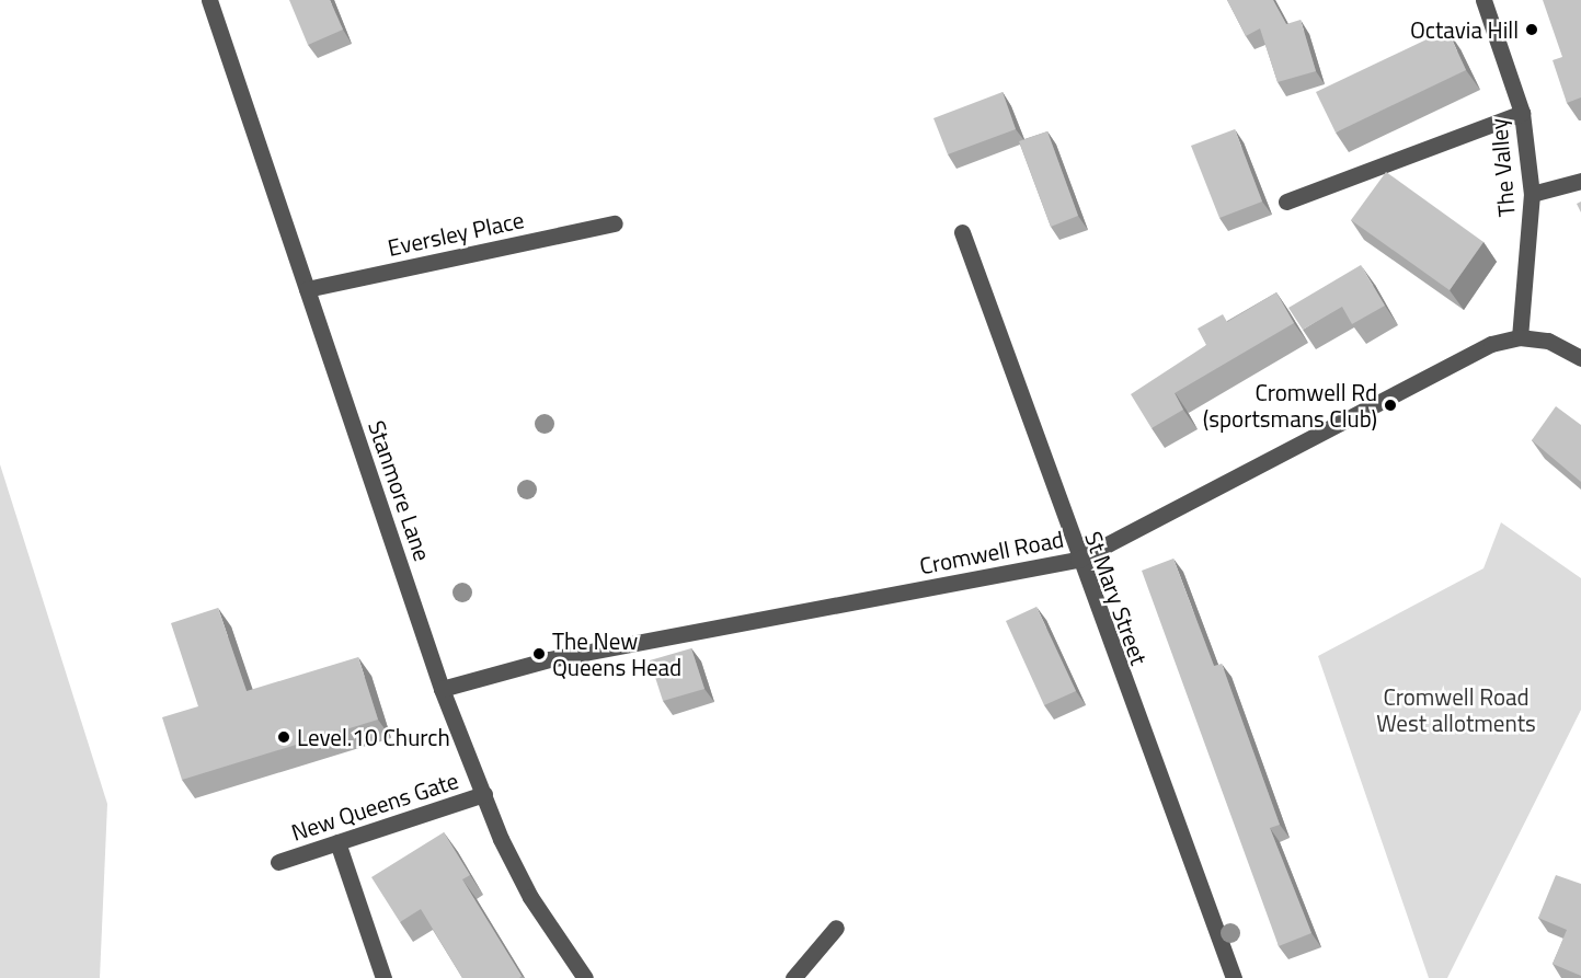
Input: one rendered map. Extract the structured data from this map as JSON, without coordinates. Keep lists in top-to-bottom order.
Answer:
{
  "streets": {
    "street": [
      "The Valley",
      "Eversley Place",
      "Stanmore Lane",
      "Cromwell Road",
      "St Mary Street",
      "New Queens Gate"
    ]
  },
  "crossings": [
    ["The Valley", "Cromwell Road"],
    ["Eversley Place", "Stanmore Lane"],
    ["Stanmore Lane", "Cromwell Road"],
    ["Stanmore Lane", "New Queens Gate"],
    ["Cromwell Road", "St Mary Street"]
  ],
  "parks": ["Cromwell Road West allotments"],
  "places": [
    "Octavia Hill",
    "Cromwell Rd (sportsmans Club)",
    "The New Queens Head",
    "Level.10 Church"
  ]
}
